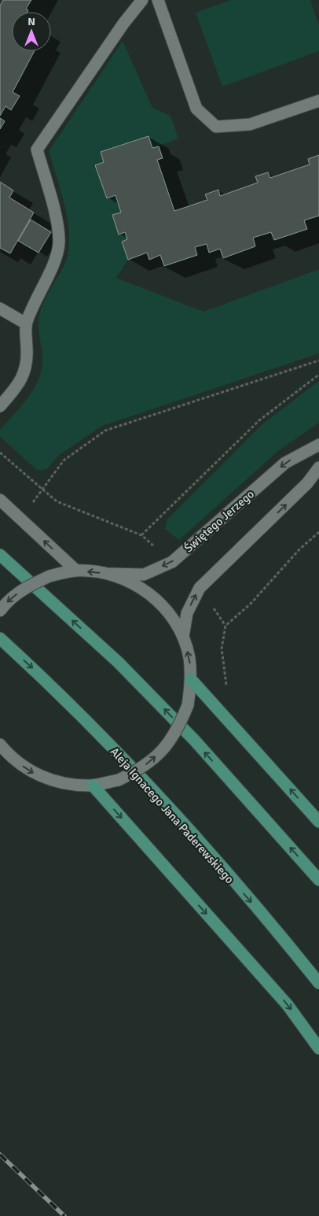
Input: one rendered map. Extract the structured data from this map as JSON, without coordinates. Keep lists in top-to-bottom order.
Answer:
{
  "streets": {
    "main road": ["Aleja Ignacego Jana Paderewskiego"],
    "street": ["Świętego Jerzego"]
  },
  "north": "top"
}
